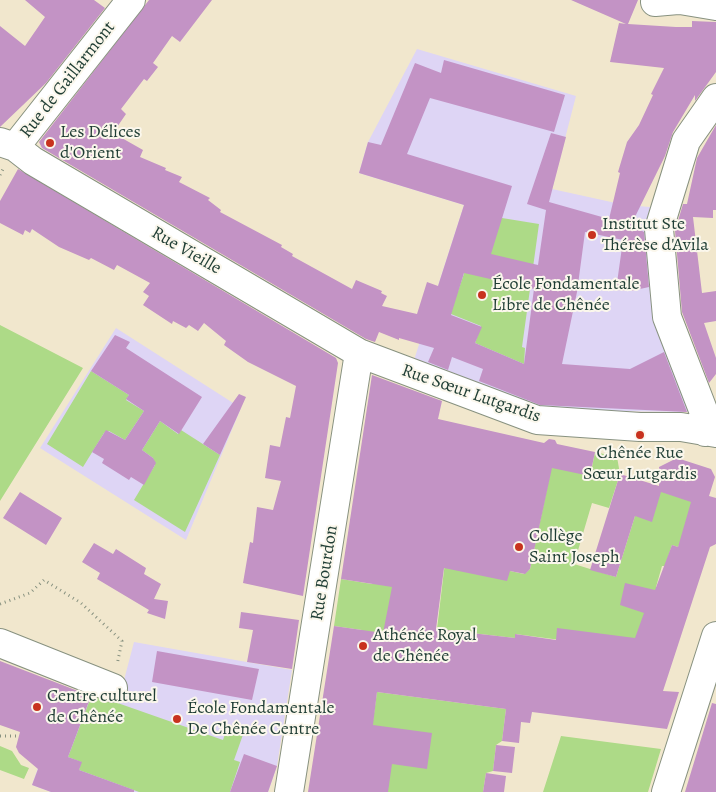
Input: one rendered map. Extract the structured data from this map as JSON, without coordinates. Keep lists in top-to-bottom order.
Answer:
{
  "streets": {
    "street": [
      "Rue de Gaillarmont",
      "Rue Vieille",
      "Rue Sœur Lutgardis",
      "Rue Bourdon"
    ]
  },
  "crossings": [
    ["Rue de Gaillarmont", "Rue Vieille"],
    ["Rue Vieille", "Rue Sœur Lutgardis"],
    ["Rue Vieille", "Rue Bourdon"],
    ["Rue Sœur Lutgardis", "Rue Bourdon"]
  ],
  "places": [
    "Les Délices d'Orient",
    "Institut Ste Thérèse d'Avila",
    "École Fondamentale Libre de Chênée",
    "Chênée Rue Sœur Lutgardis",
    "Collège Saint Joseph",
    "Athénée Royal de Chênée",
    "Centre culturel de Chênée",
    "École Fondamentale De Chênée Centre"
  ]
}
